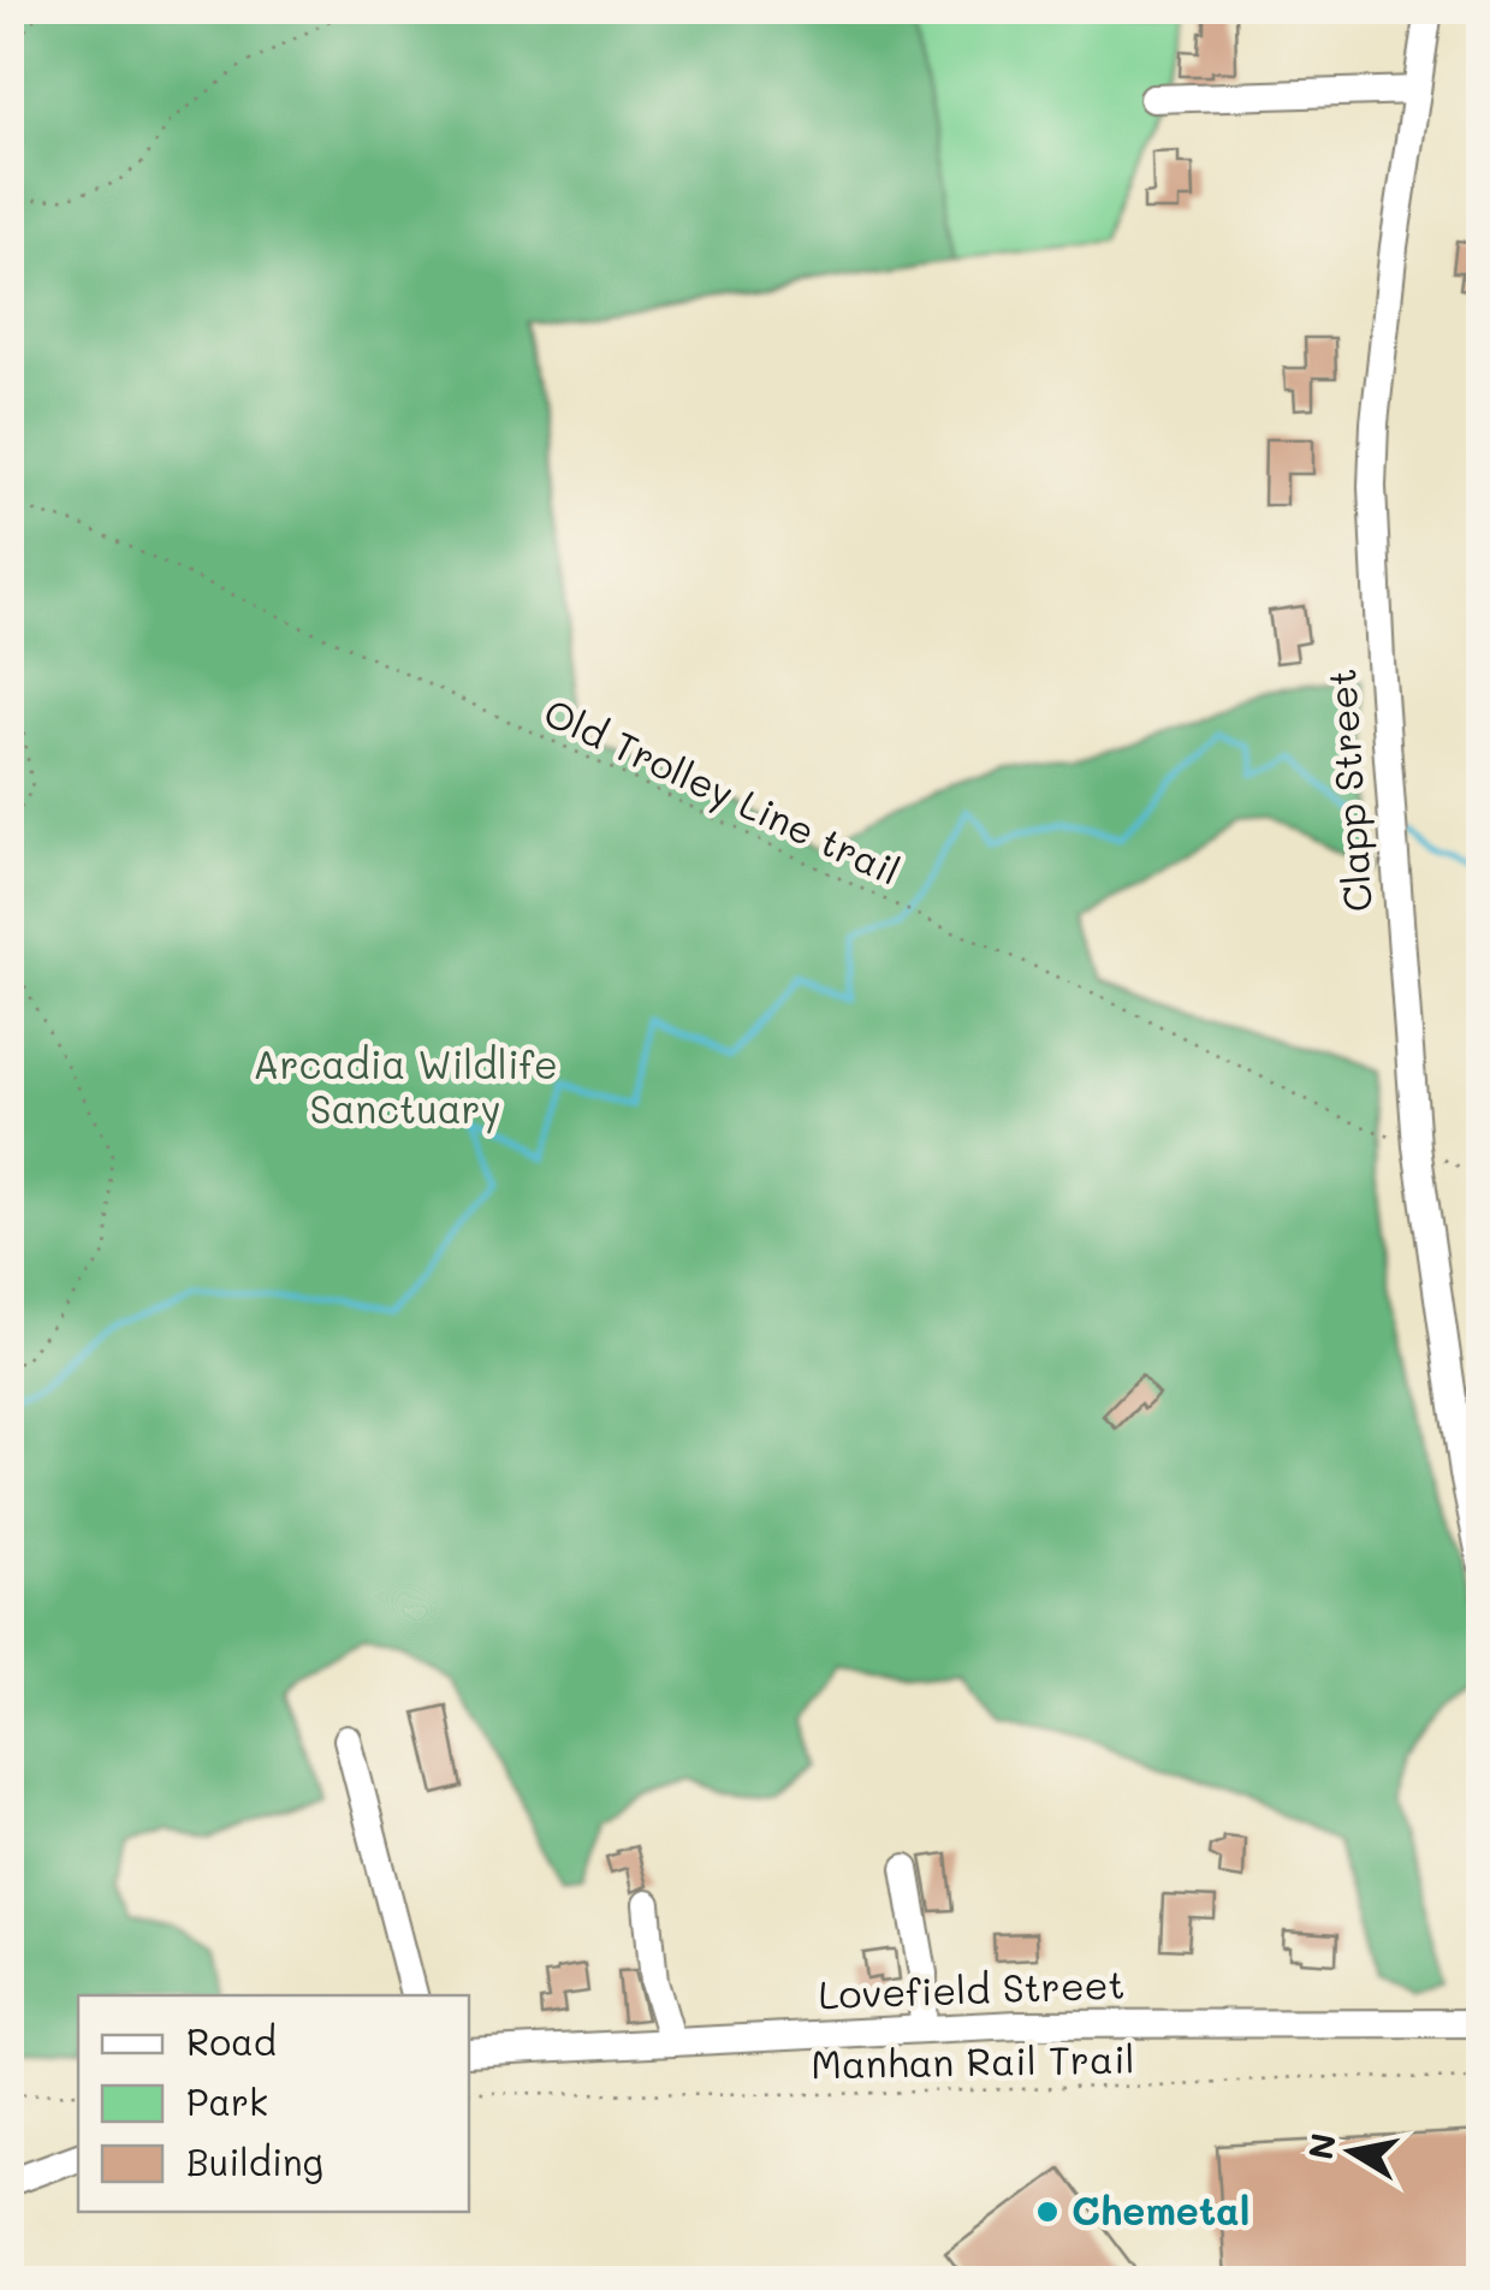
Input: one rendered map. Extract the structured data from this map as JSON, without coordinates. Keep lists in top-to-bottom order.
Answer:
{
  "streets": {
    "street": ["Clapp Street", "Lovefield Street"],
    "path": ["Old Trolley Line trail", "Manhan Rail Trail"]
  },
  "parks": ["Arcadia Wildlife Sanctuary"],
  "places": ["Chemetal"],
  "legend": ["Road", "Park", "Building"],
  "north": "left"
}
